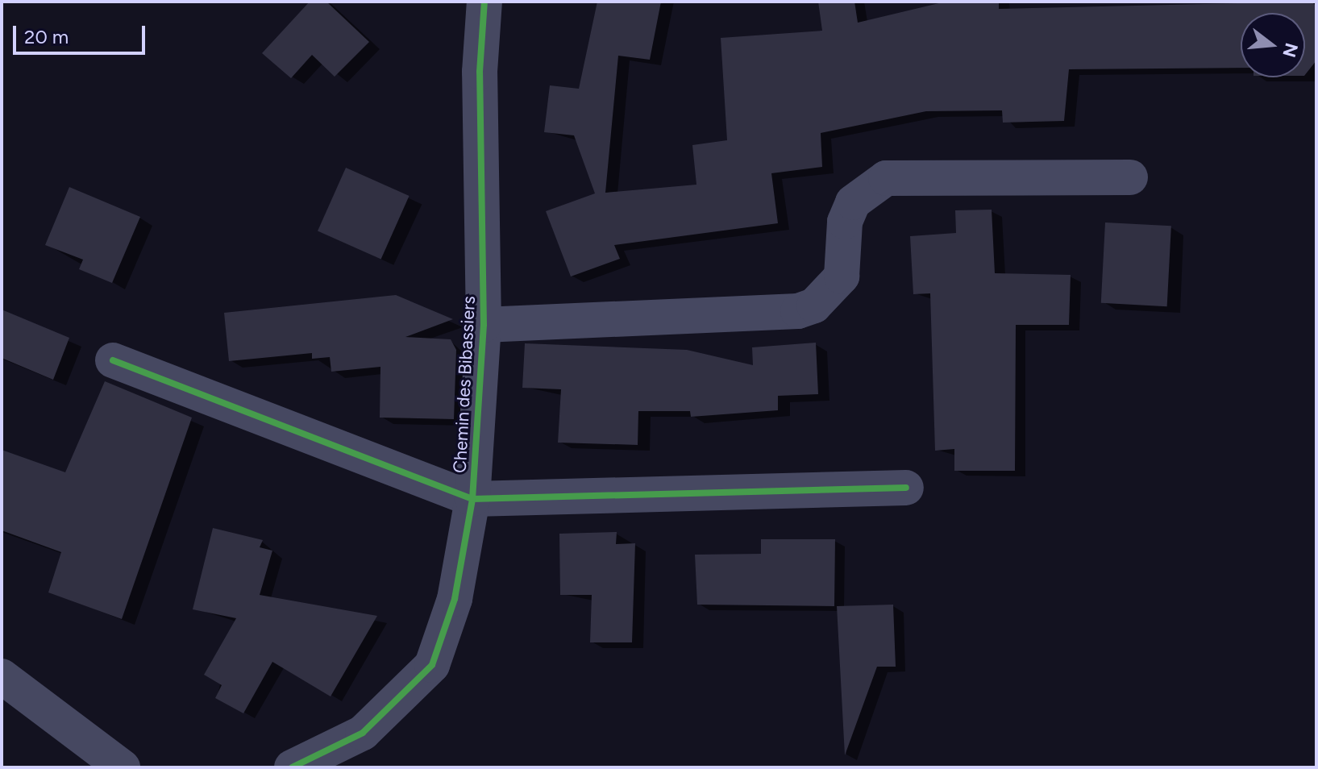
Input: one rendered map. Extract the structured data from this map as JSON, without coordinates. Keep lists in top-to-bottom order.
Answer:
{
  "streets": {
    "street": ["Chemin des Bibassiers"]
  },
  "scale_bar": "20 m",
  "north": "right"
}
